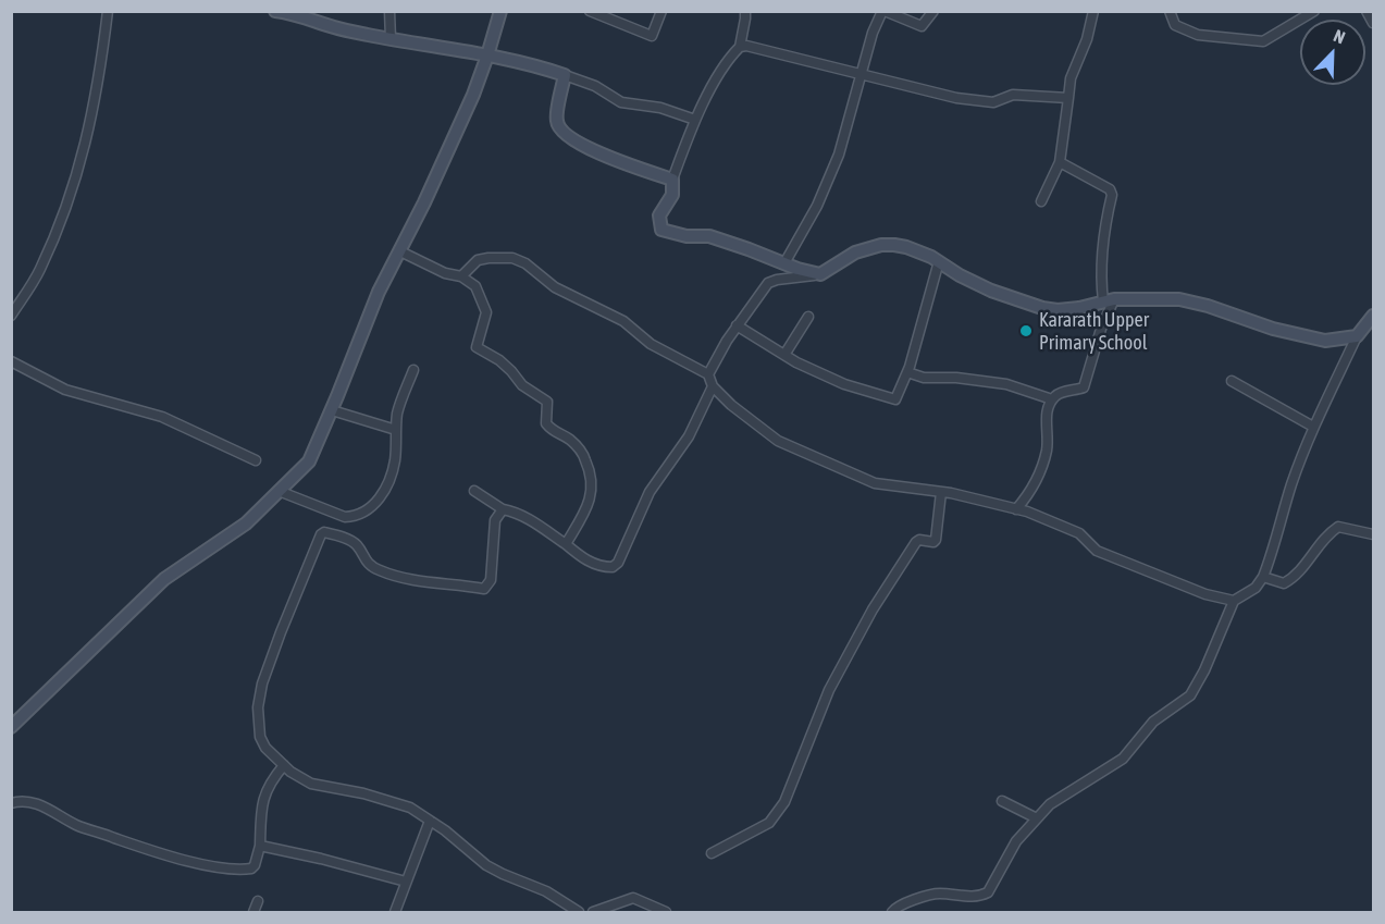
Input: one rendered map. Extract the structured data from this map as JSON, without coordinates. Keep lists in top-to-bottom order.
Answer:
{
  "places": ["Kararath Upper Primary School"],
  "north": "top right"
}
